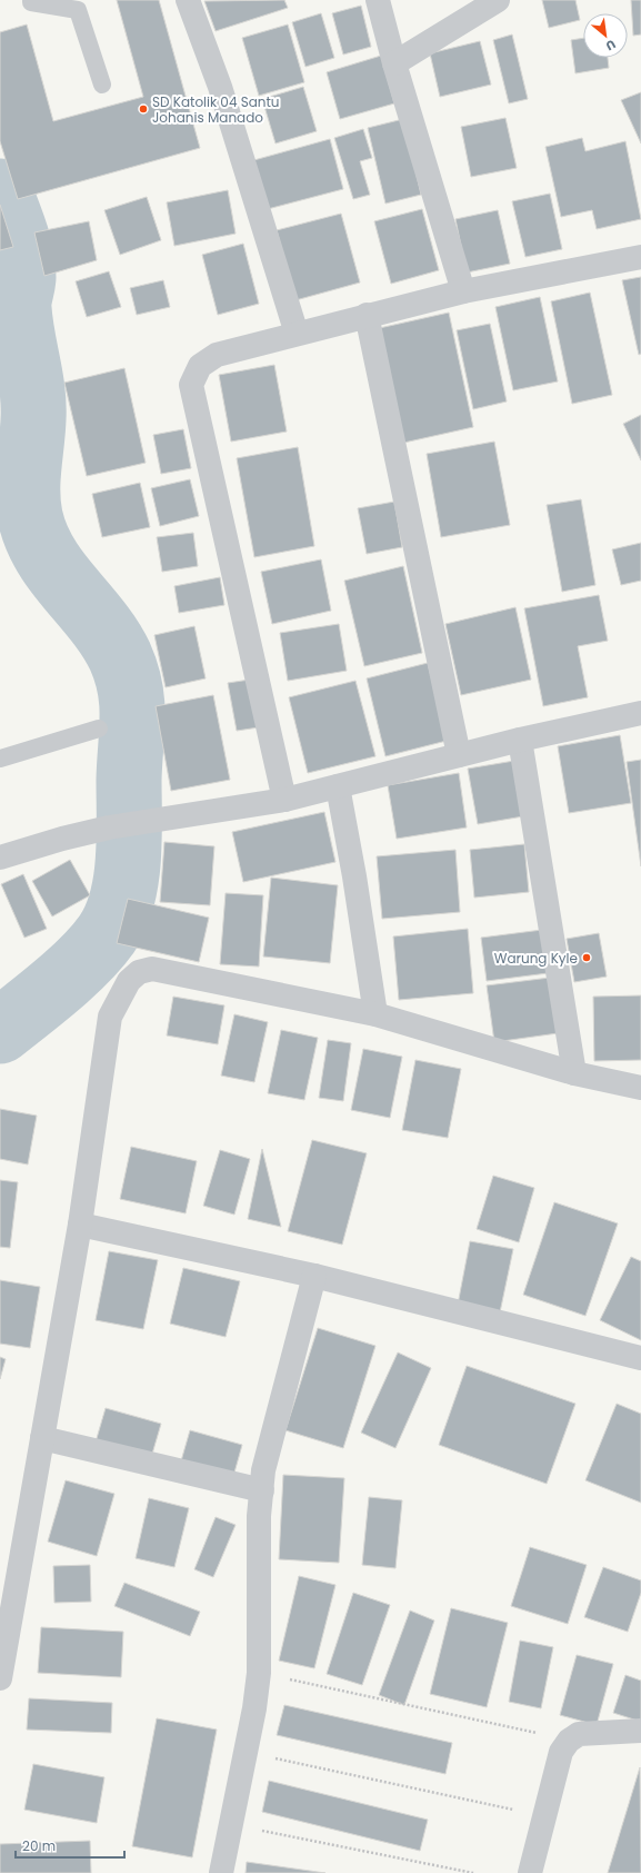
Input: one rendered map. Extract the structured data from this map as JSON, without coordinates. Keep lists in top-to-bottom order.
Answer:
{
  "places": ["SD Katolik 04 Santu Johanis Manado", "Warung Kyle"],
  "scale_bar": "20 m",
  "north": "bottom right"
}
